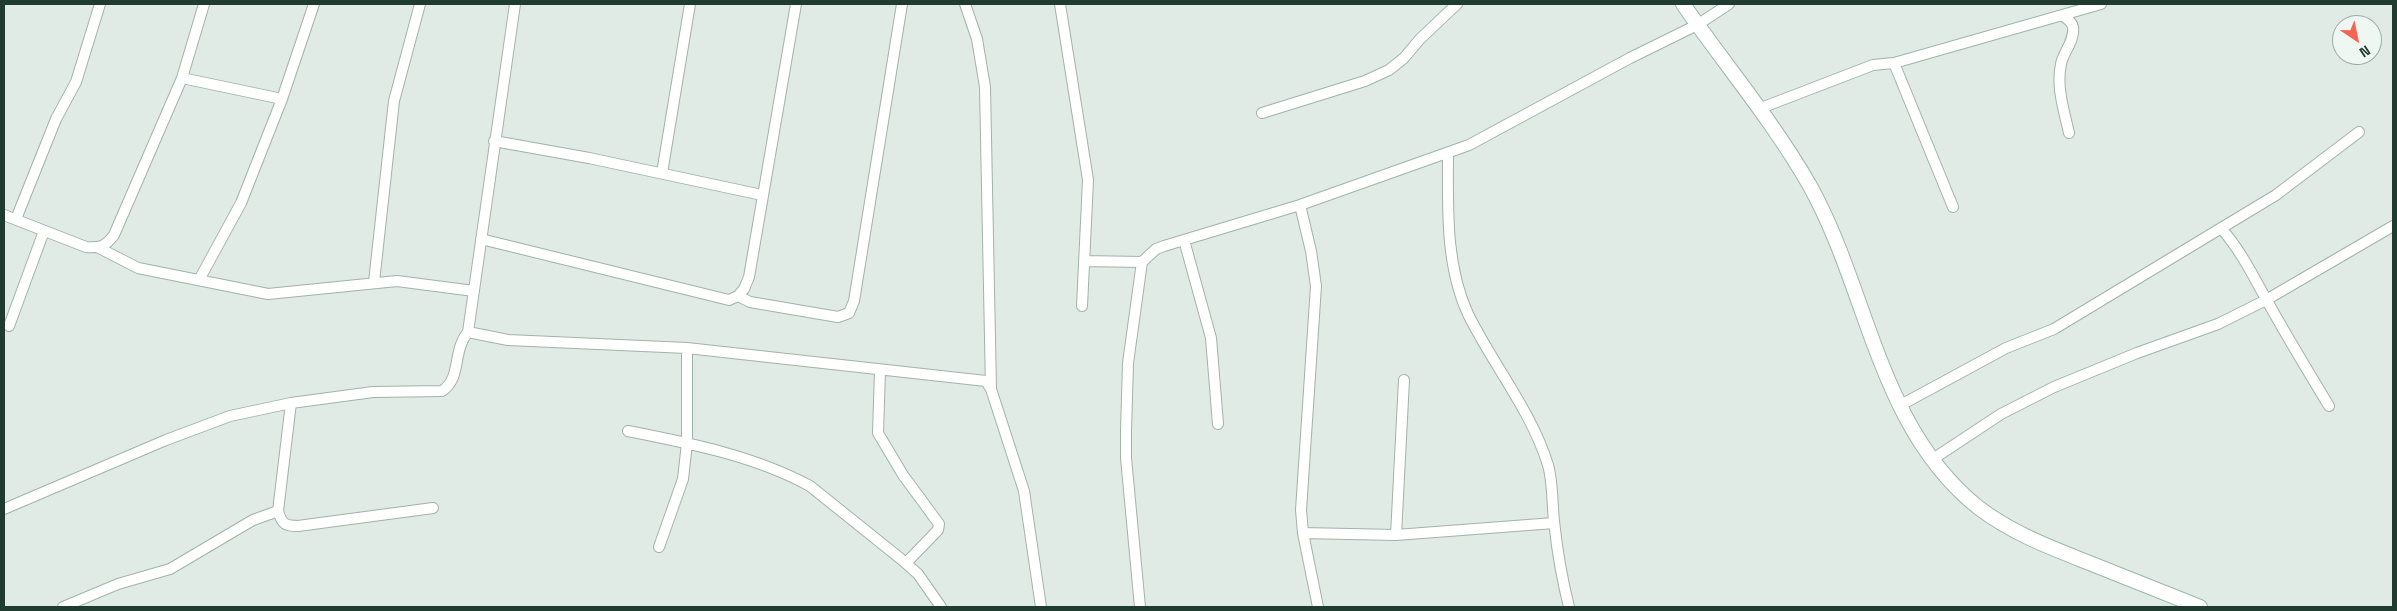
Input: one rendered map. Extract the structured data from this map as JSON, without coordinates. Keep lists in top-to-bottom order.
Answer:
{
  "north": "bottom right"
}
